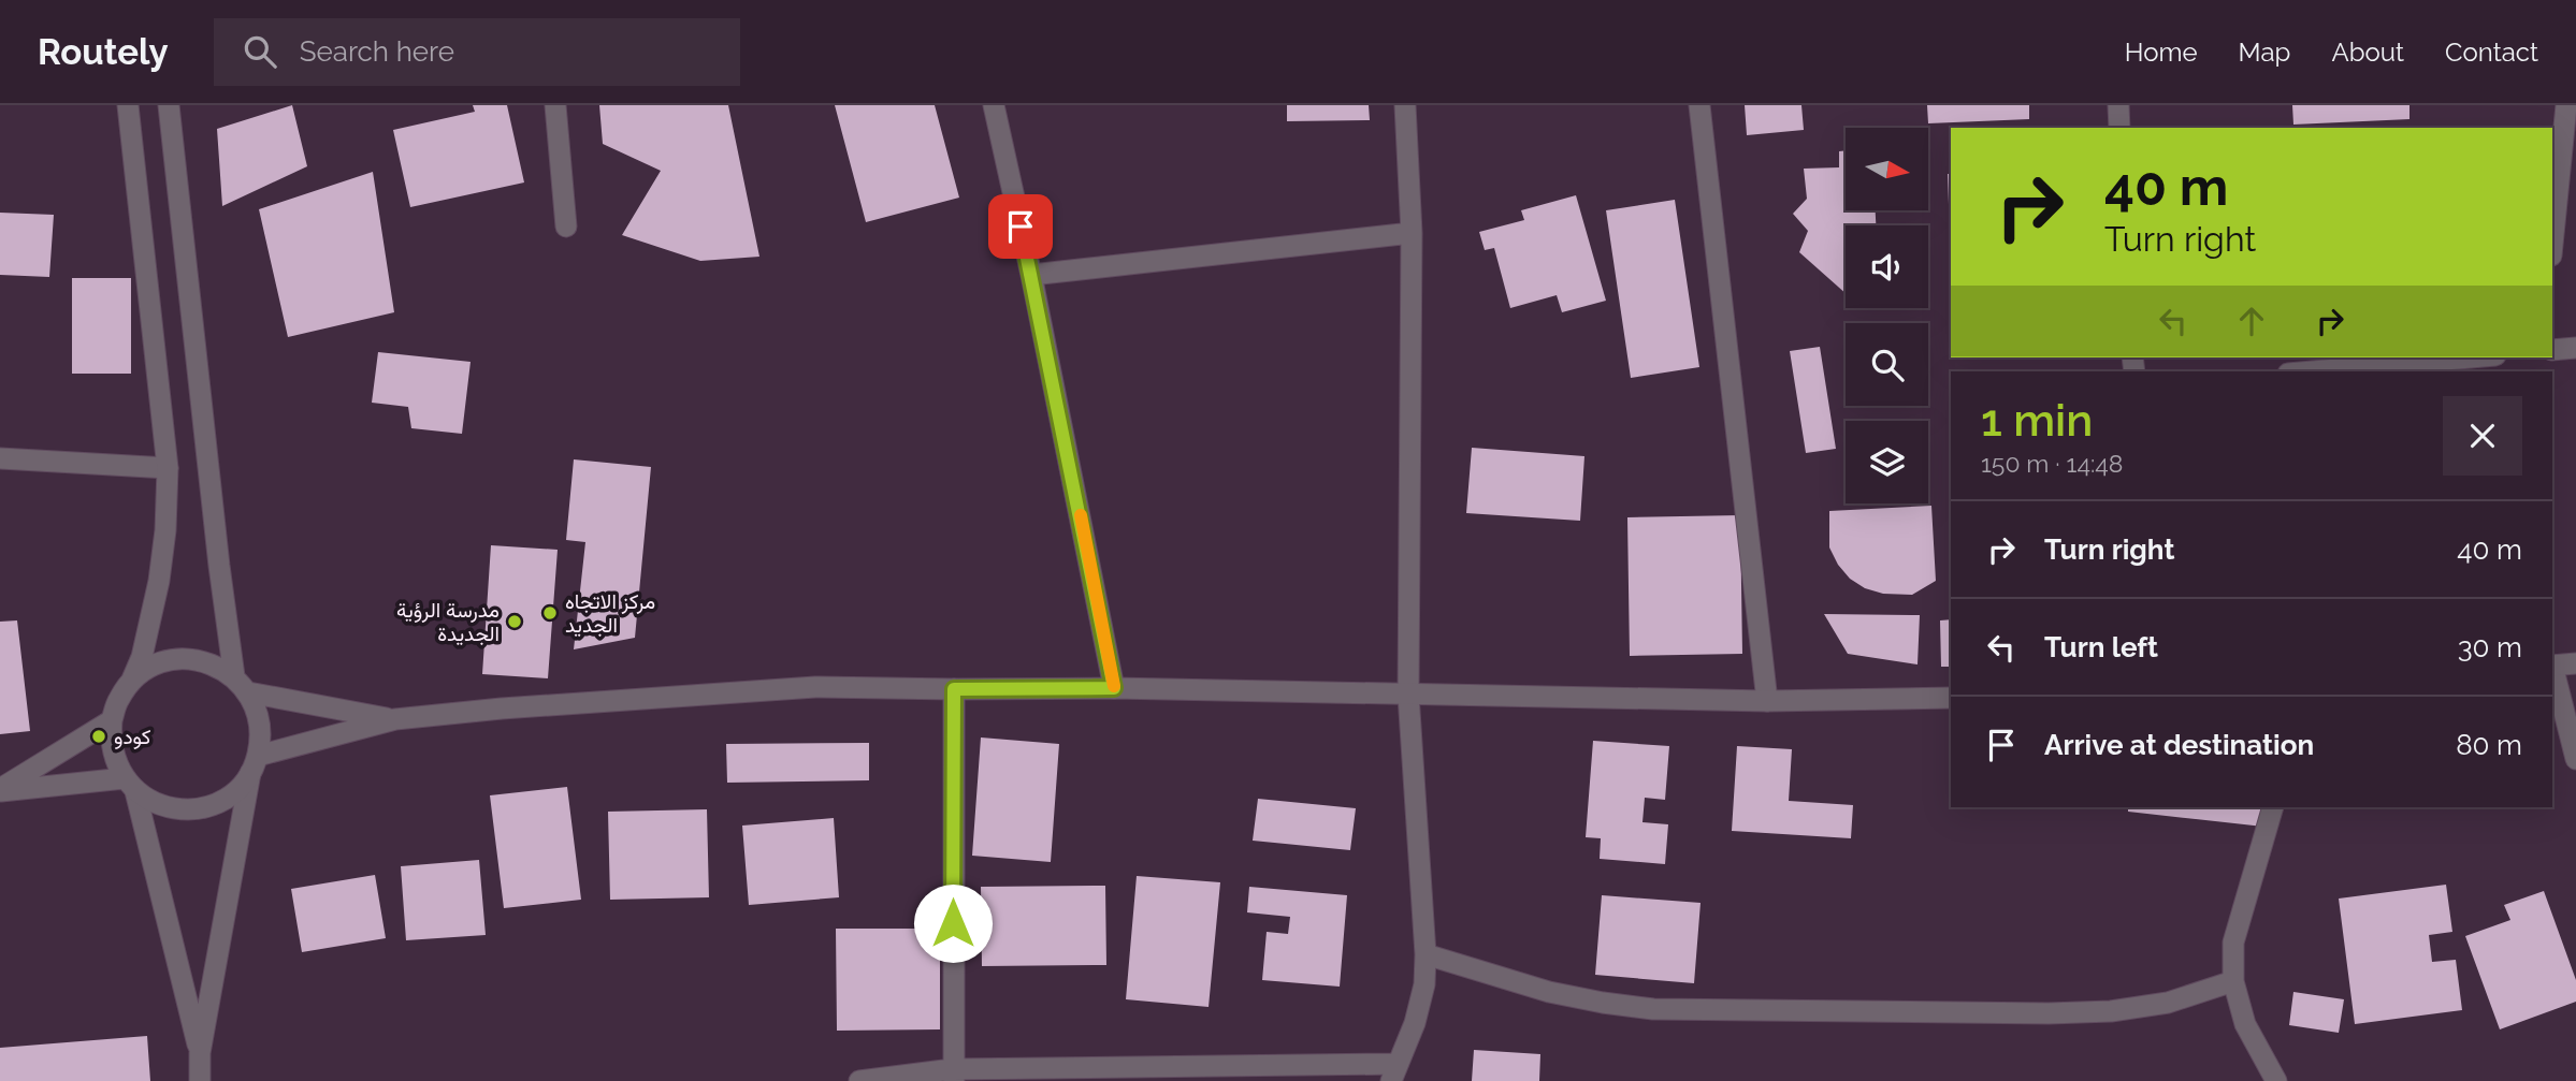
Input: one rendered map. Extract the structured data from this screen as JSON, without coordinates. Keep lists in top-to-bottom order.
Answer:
{
  "places": ["مركز الاتجاه الجديد", "مدرسة الرؤية الجديدة", "كودو"],
  "north": "right",
  "page": {
    "header": "Routely",
    "search": "Search here",
    "nav": [
      "Home",
      "Map",
      "About",
      "Contact"
    ],
    "turn": ["40 m", "Turn right"],
    "heading": ["1 min", "150 m · 14:48"],
    "list": [
      {
        "name": "Turn right",
        "value": "40 m"
      },
      {
        "name": "Turn left",
        "value": "30 m"
      },
      {
        "name": "Arrive at destination",
        "value": "80 m"
      }
    ]
  }
}
